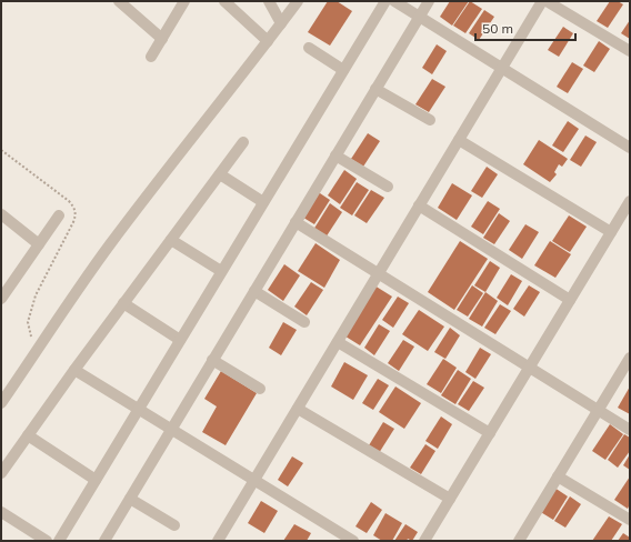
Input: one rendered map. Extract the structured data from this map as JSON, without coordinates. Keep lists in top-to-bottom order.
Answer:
{
  "scale_bar": "50 m"
}
